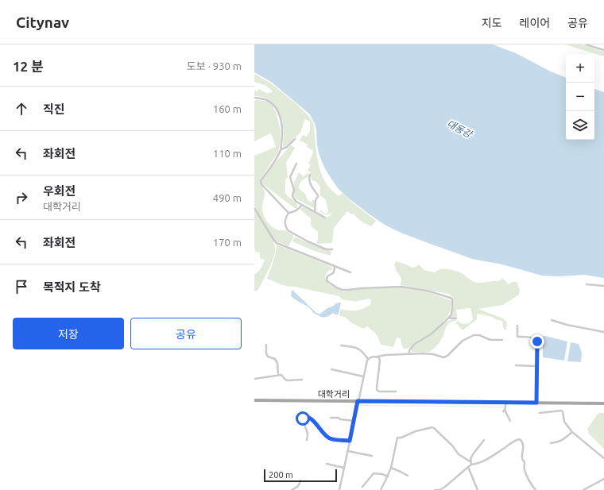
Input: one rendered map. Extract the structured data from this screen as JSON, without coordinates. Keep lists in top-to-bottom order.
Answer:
{
  "streets": {
    "main road": ["대학거리"]
  },
  "water": ["대동강"],
  "scale_bar": "200 m",
  "page": {
    "header": "Citynav",
    "nav": ["지도", "레이어", "공유"],
    "heading": ["12 분", "도보 · 930 m"],
    "map_buttons": ["+", "−"],
    "list": [
      ["직진", "160 m"],
      ["좌회전", "110 m"],
      ["우회전", "대학거리", "490 m"],
      ["좌회전", "170 m"],
      "목적지 도착"
    ],
    "buttons": ["저장", "공유"],
    "scale": "200 m"
  }
}
